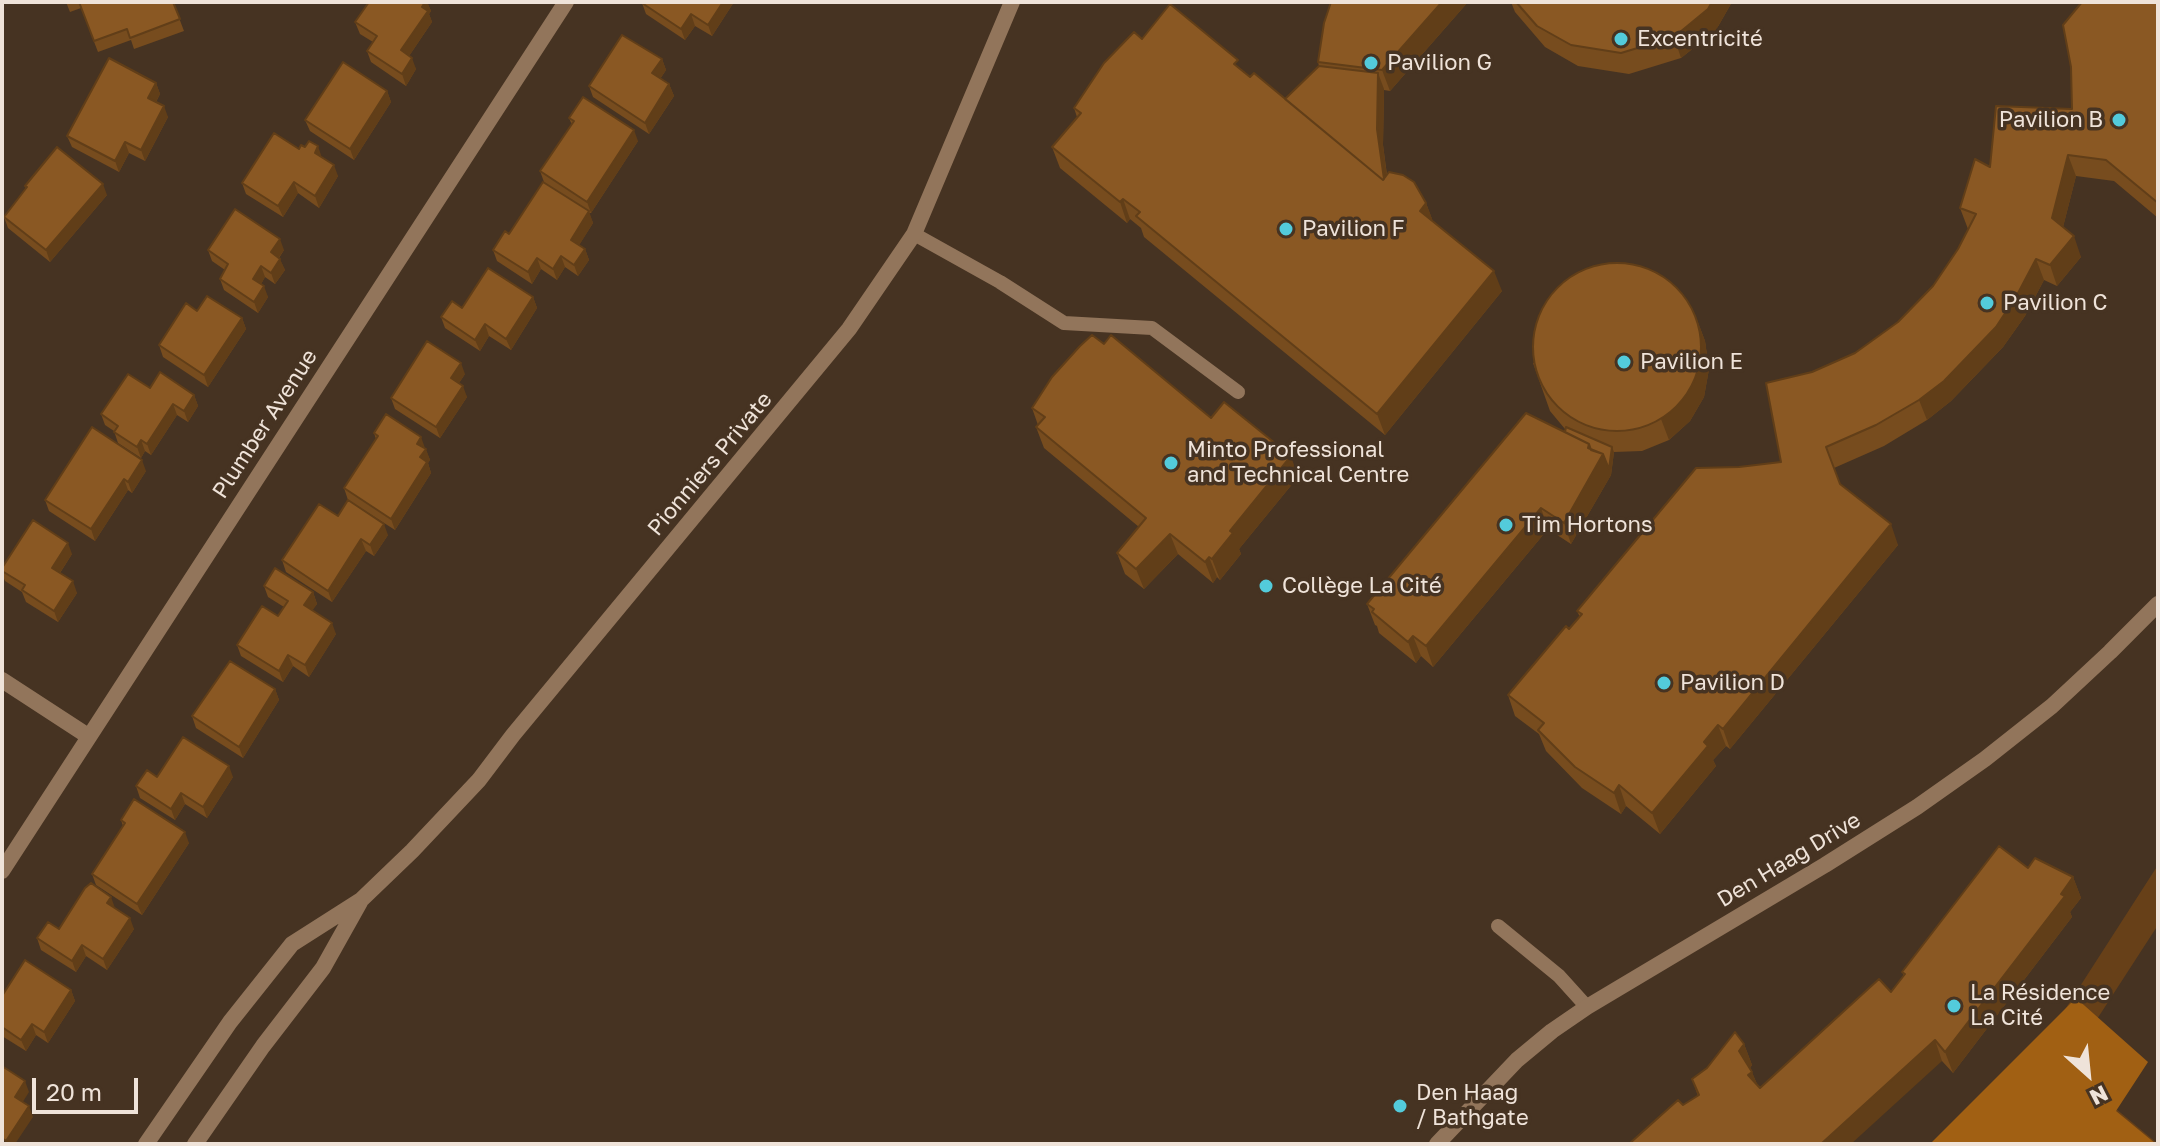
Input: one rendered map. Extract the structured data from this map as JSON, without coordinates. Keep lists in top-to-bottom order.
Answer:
{
  "streets": {
    "street": ["Plumber Avenue", "Pionniers Private", "Den Haag Drive"]
  },
  "places": [
    "Excentricité",
    "Pavilion G",
    "Pavilion B",
    "Pavilion F",
    "Pavilion C",
    "Pavilion E",
    "Minto Professional and Technical Centre",
    "Tim Hortons",
    "Collège La Cité",
    "Pavilion D",
    "La Résidence La Cité",
    "Den Haag / Bathgate"
  ],
  "scale_bar": "20 m",
  "north": "bottom right"
}
